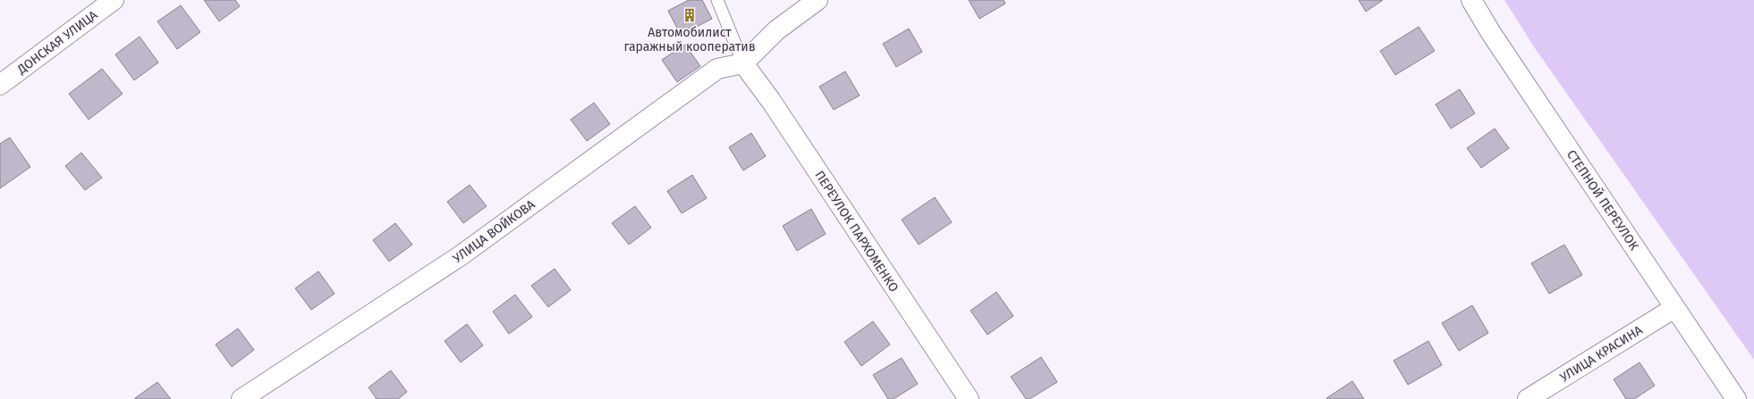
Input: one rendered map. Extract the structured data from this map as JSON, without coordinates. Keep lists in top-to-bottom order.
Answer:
{
  "streets": {
    "street": [
      "ДОНСКАЯ УЛИЦА",
      "СТЕПНОЙ ПЕРЕУЛОК",
      "УЛИЦА ВОЙКОВА",
      "ПЕРЕУЛОК ПАРХОМЕНКО",
      "УЛИЦА КРАСИНА"
    ]
  },
  "crossings": [
    ["СТЕПНОЙ ПЕРЕУЛОК", "УЛИЦА КРАСИНА"],
    ["УЛИЦА ВОЙКОВА", "ПЕРЕУЛОК ПАРХОМЕНКО"]
  ],
  "places": {
    "building": ["Автомобилист гаражный кооператив"]
  }
}
